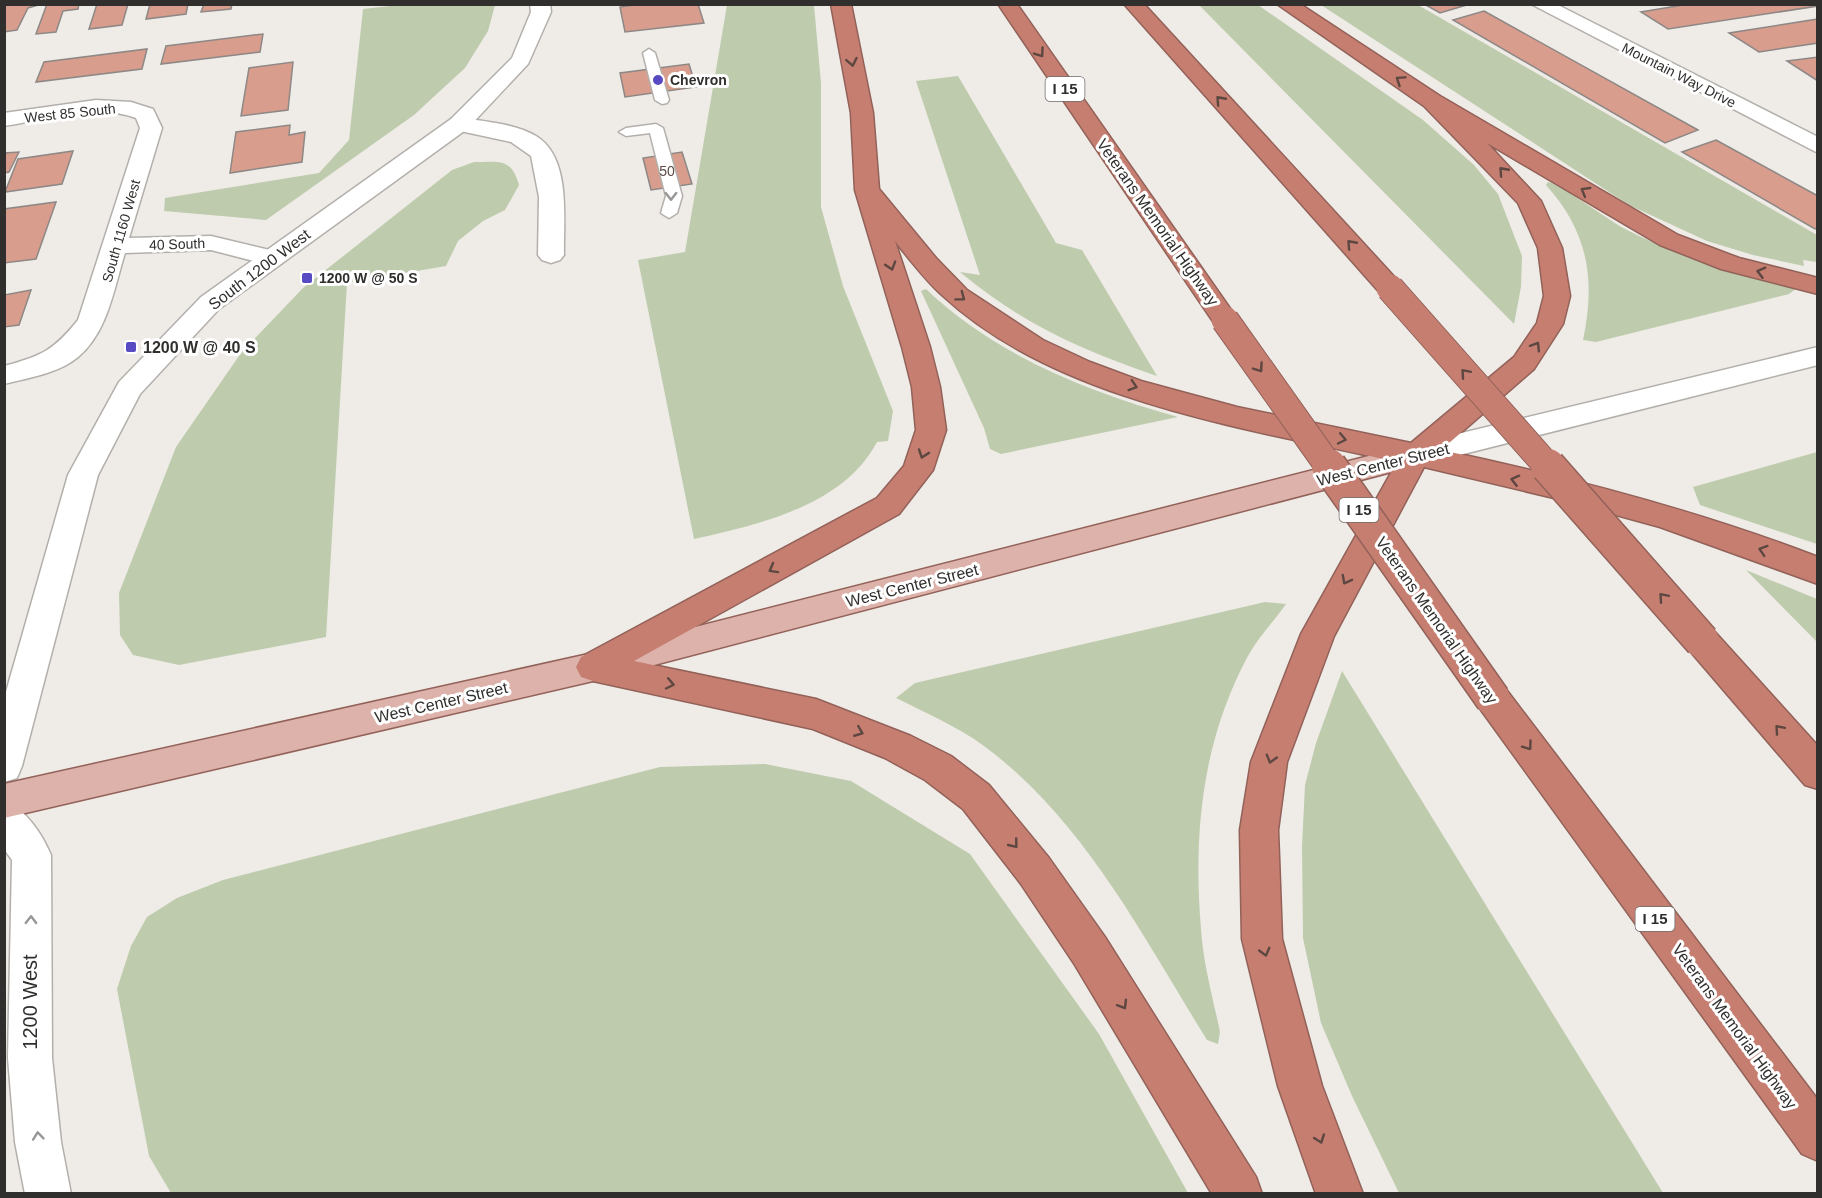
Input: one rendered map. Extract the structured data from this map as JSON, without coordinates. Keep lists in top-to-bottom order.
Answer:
{
  "streets": {
    "highway": ["I 15", "Veterans Memorial Highway"],
    "main road": ["West Center Street"],
    "street": [
      "Mountain Way Drive",
      "West 85 South",
      "South 1160 West",
      "40 South",
      "South 1200 West",
      "1200 West"
    ]
  },
  "crossings": [
    ["West 85 South", "South 1160 West"],
    ["South 1160 West", "40 South"],
    ["40 South", "South 1200 West"]
  ],
  "one_way": ["1200 West"],
  "places": {
    "other": ["Chevron"],
    "transit": ["1200 W @ 50 S", "1200 W @ 40 S"]
  },
  "house_numbers": ["50"]
}
